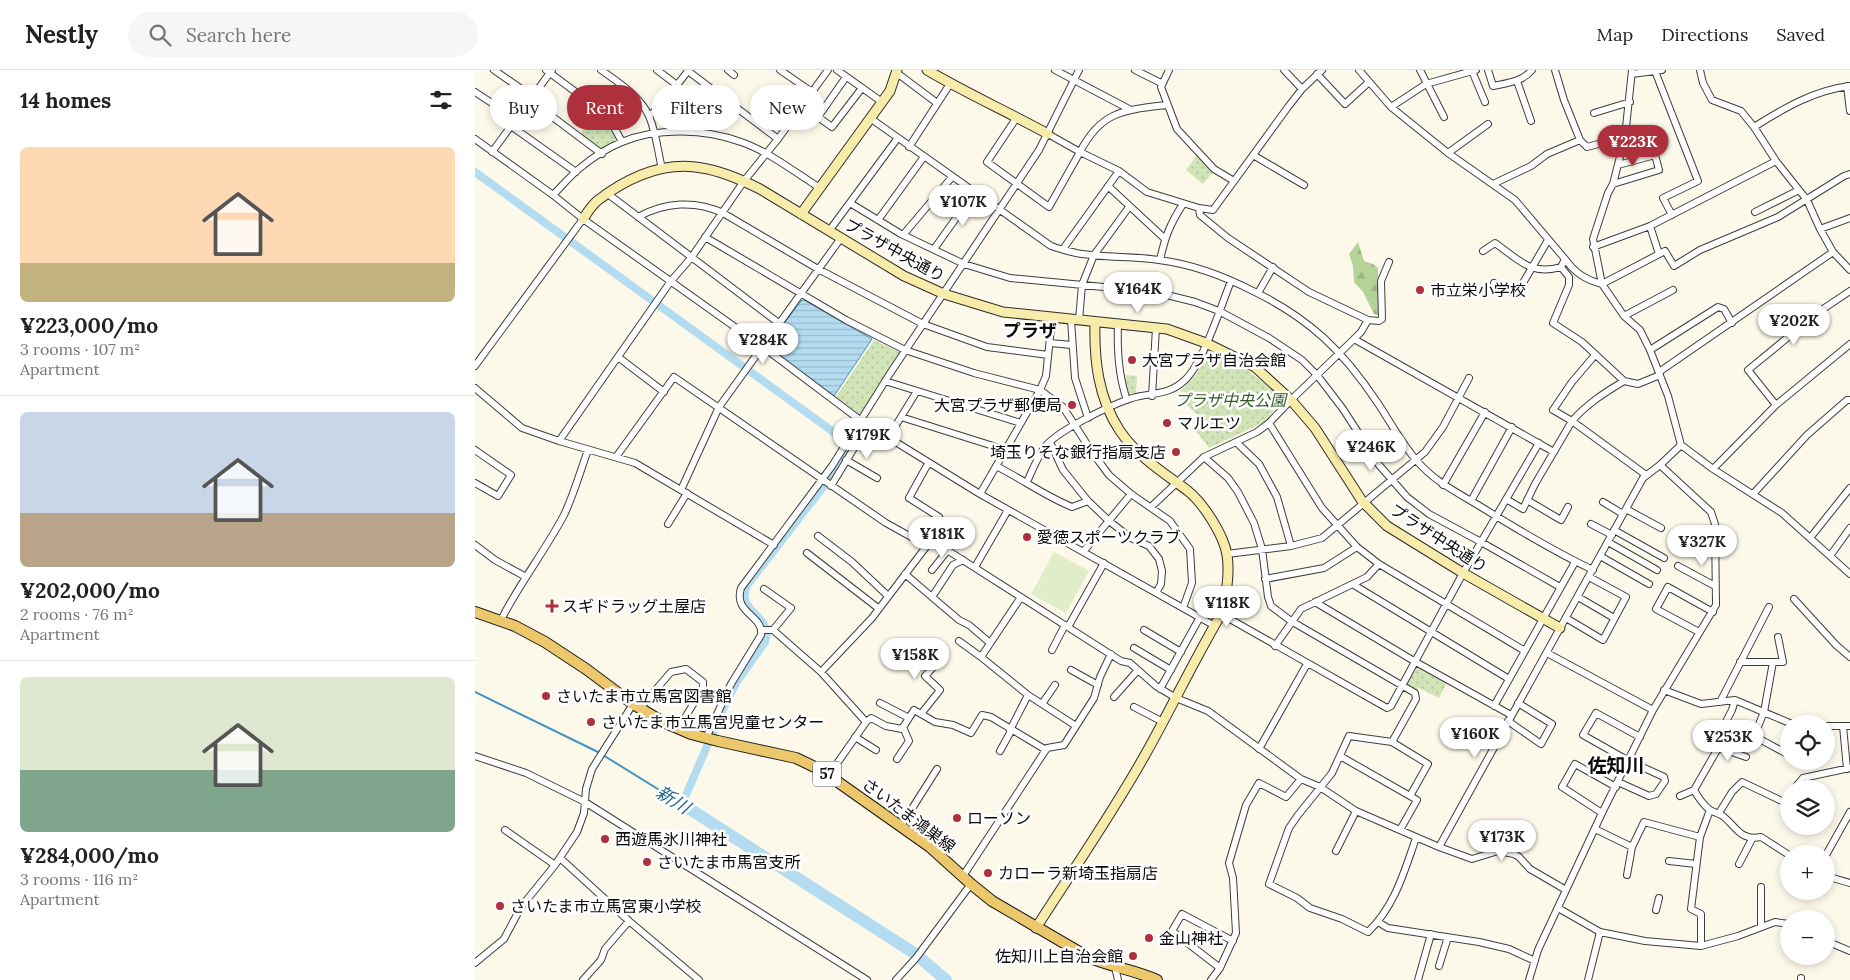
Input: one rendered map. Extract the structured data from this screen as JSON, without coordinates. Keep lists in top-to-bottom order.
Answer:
{
  "streets": {
    "main road": ["57", "さいたま鴻巣線"],
    "street": ["プラザ中央通り"]
  },
  "districts": ["プラザ", "佐知川"],
  "water": ["新川"],
  "parks": ["プラザ中央公園"],
  "places": {
    "other": [
      "市立栄小学校",
      "大宮プラザ自治会館",
      "大宮プラザ郵便局",
      "マルエツ",
      "埼玉りそな銀行指扇支店",
      "愛徳スポーツクラブ",
      "さいたま市立馬宮図書館",
      "さいたま市立馬宮児童センター",
      "ローソン",
      "西遊馬氷川神社",
      "さいたま市馬宮支所",
      "カローラ新埼玉指扇店",
      "さいたま市立馬宮東小学校",
      "金山神社",
      "佐知川上自治会館"
    ],
    "health": ["スギドラッグ土屋店"]
  },
  "page": {
    "header": "Nestly",
    "search": "Search here",
    "nav": ["Map", "Directions", "Saved"],
    "heading": "14 homes",
    "chip": [
      "Buy",
      "Rent",
      "Filters",
      "New"
    ],
    "price": [
      "¥223K",
      "¥107K",
      "¥164K",
      "¥202K",
      "¥284K",
      "¥179K",
      "¥246K",
      "¥181K",
      "¥327K",
      "¥118K",
      "¥158K",
      "¥160K",
      "¥253K",
      "¥173K"
    ],
    "list": [
      {
        "name": "¥223,000/mo",
        "note": "3 rooms · 107 m² · Apartment"
      },
      {
        "name": "¥202,000/mo",
        "note": "2 rooms · 76 m² · Apartment"
      },
      {
        "name": "¥284,000/mo",
        "note": "3 rooms · 116 m² · Apartment"
      }
    ],
    "map_buttons": ["+", "−"]
  }
}
